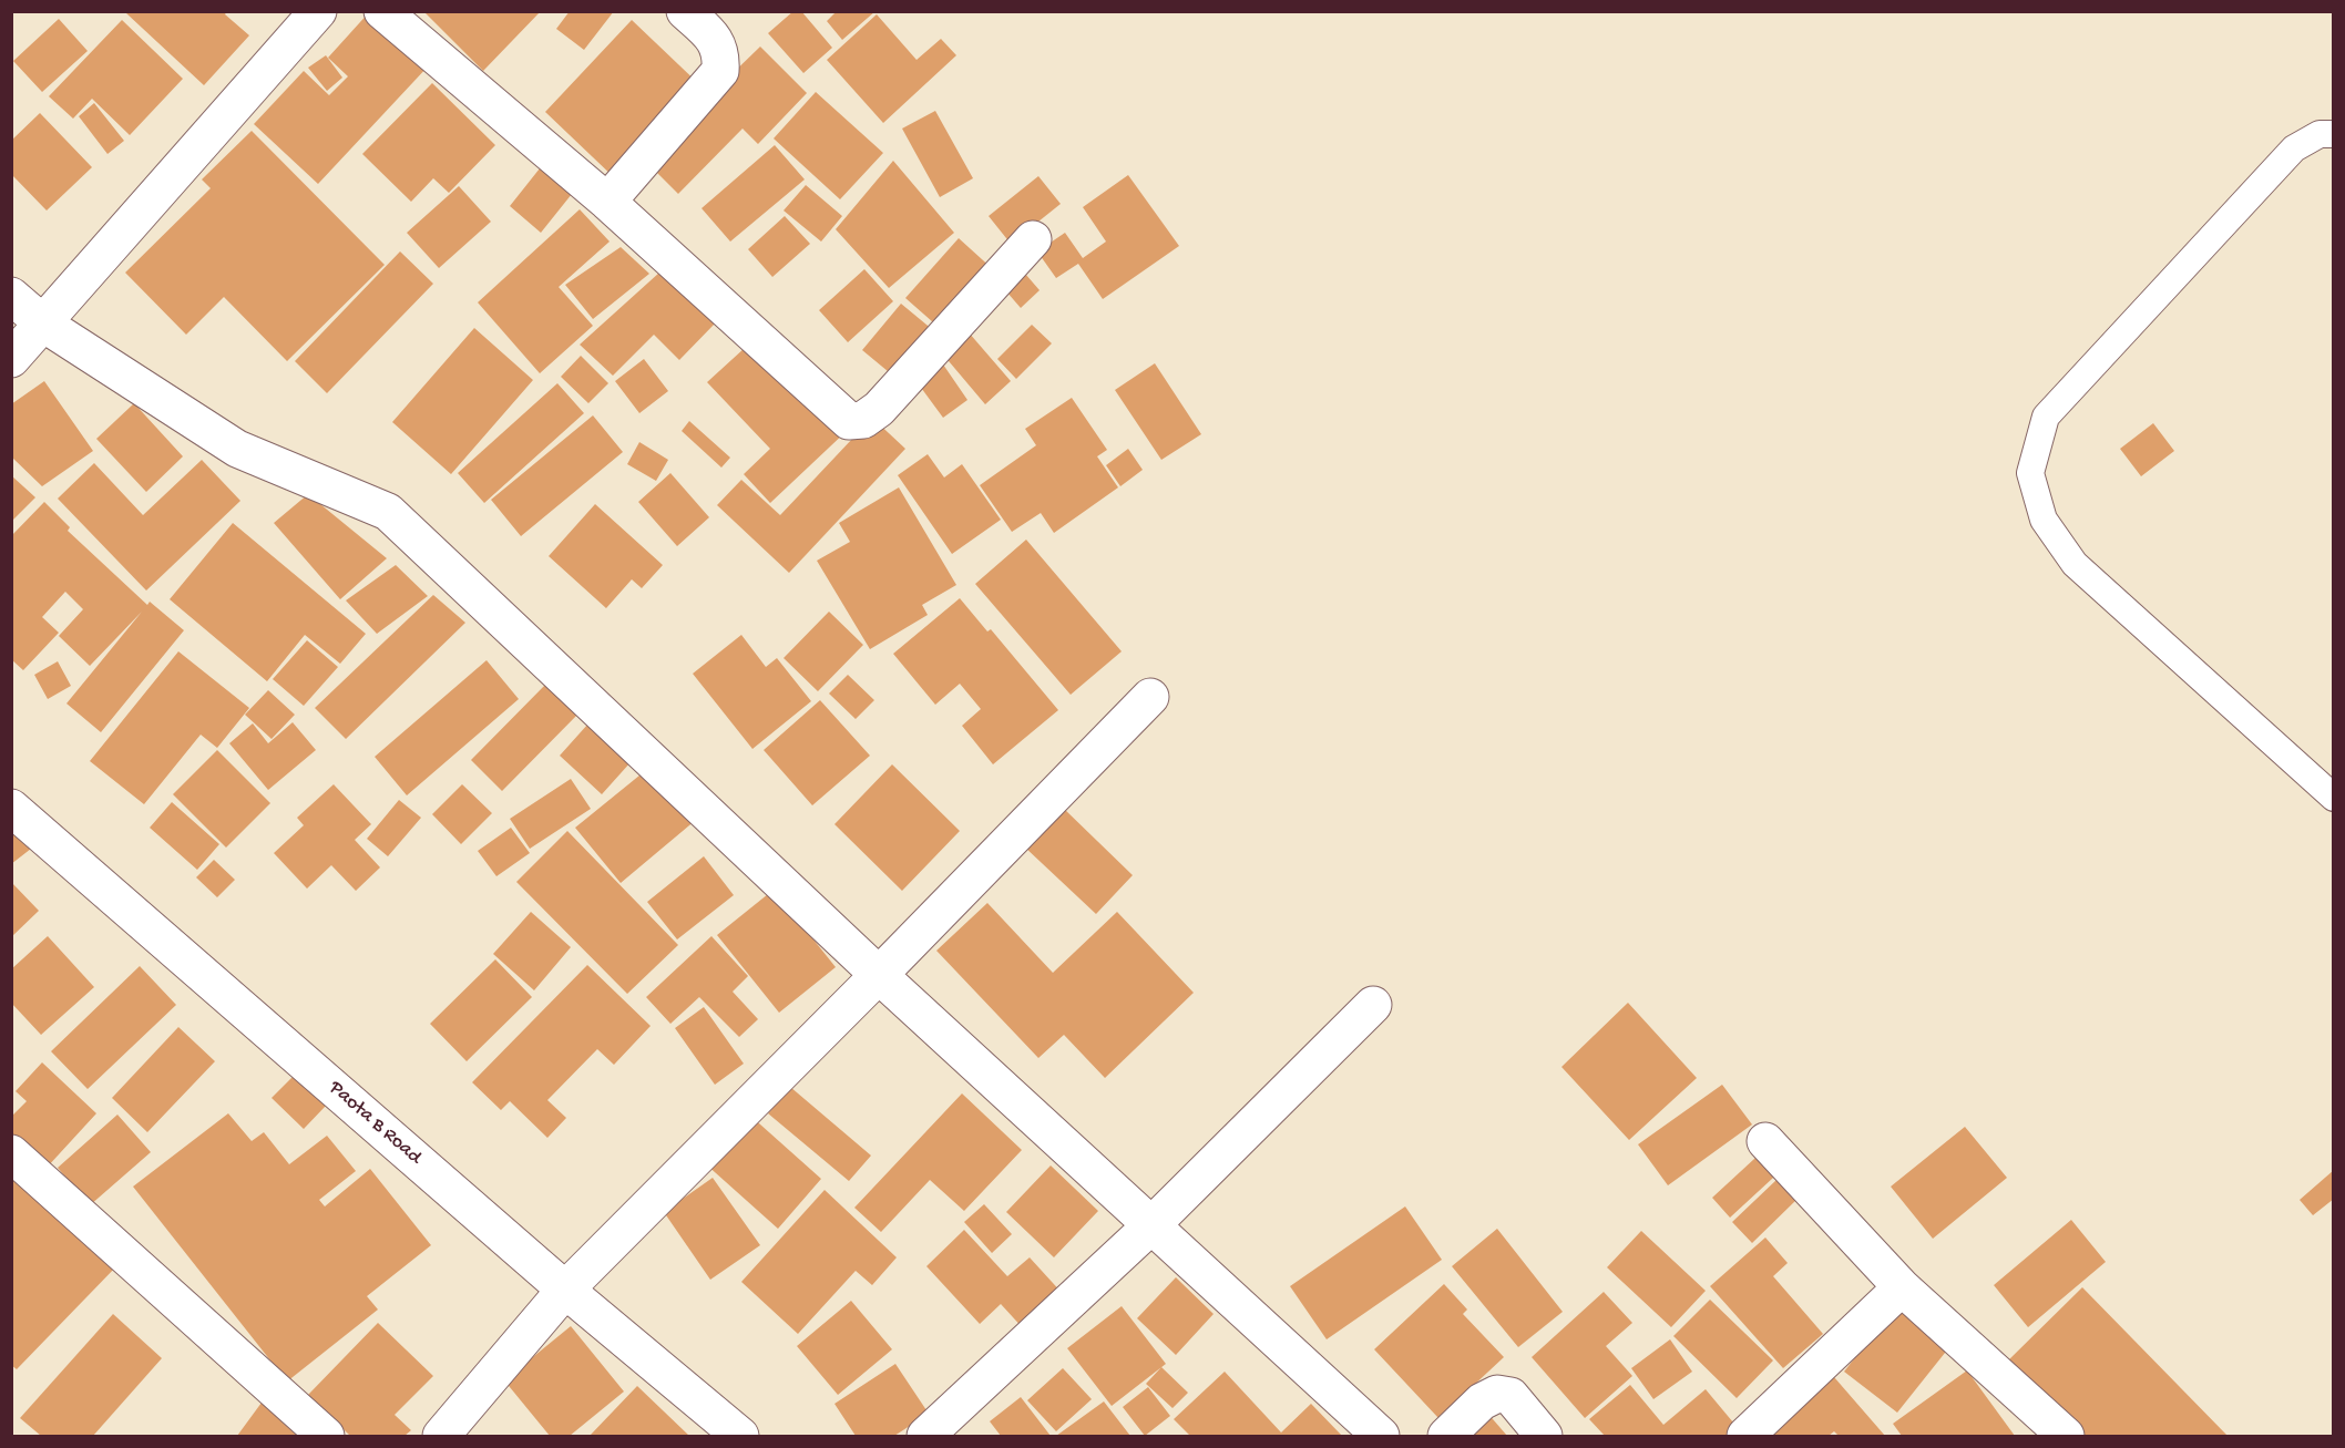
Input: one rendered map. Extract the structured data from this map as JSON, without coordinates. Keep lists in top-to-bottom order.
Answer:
{
  "streets": {
    "street": ["Paota B Road"]
  }
}
